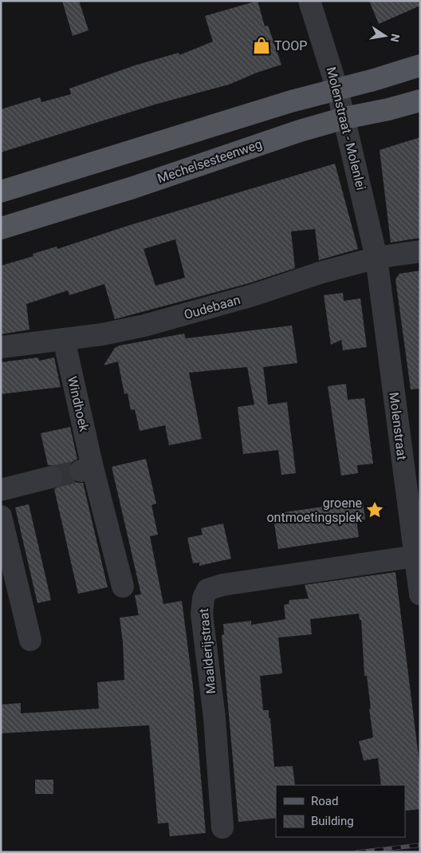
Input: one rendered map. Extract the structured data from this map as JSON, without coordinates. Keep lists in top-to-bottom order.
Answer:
{
  "streets": {
    "main road": ["Mechelsesteenweg"],
    "street": [
      "Molenstraat - Molenlei",
      "Oudebaan",
      "Windhoek",
      "Molenstraat",
      "Maalderijstraat"
    ]
  },
  "crossings": [
    ["Molenstraat - Molenlei", "Mechelsesteenweg"],
    ["Molenstraat - Molenlei", "Oudebaan"],
    ["Molenstraat - Molenlei", "Molenstraat"],
    ["Oudebaan", "Windhoek"],
    ["Oudebaan", "Molenstraat"],
    ["Molenstraat", "Maalderijstraat"]
  ],
  "places": {
    "shop": ["TOOP"],
    "place": ["groene ontmoetingsplek"]
  },
  "legend": ["Road", "Building"],
  "north": "right"
}
